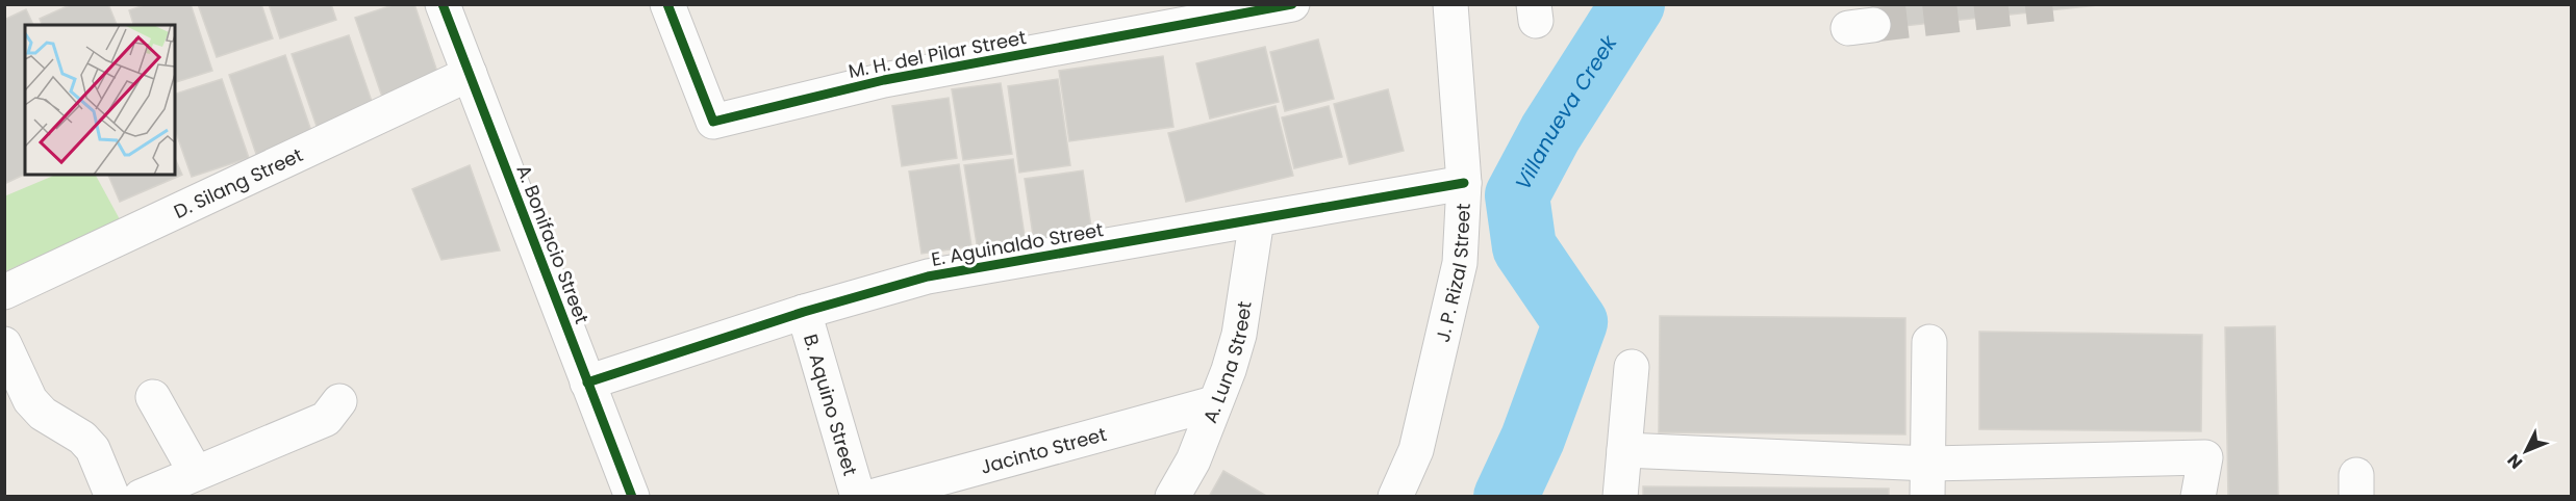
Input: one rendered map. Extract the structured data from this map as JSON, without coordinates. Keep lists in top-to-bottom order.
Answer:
{
  "streets": {
    "street": [
      "M. H. del Pilar Street",
      "D. Silang Street",
      "A. Bonifacio Street",
      "E. Aguinaldo Street",
      "J. P. Rizal Street",
      "A. Luna Street",
      "B. Aquino Street",
      "Jacinto Street"
    ]
  },
  "crossings": [
    ["D. Silang Street", "A. Bonifacio Street"],
    ["A. Bonifacio Street", "E. Aguinaldo Street"],
    ["E. Aguinaldo Street", "J. P. Rizal Street"],
    ["E. Aguinaldo Street", "A. Luna Street"],
    ["E. Aguinaldo Street", "B. Aquino Street"],
    ["A. Luna Street", "Jacinto Street"]
  ],
  "water": ["Villanueva Creek"],
  "north": "bottom left"
}
